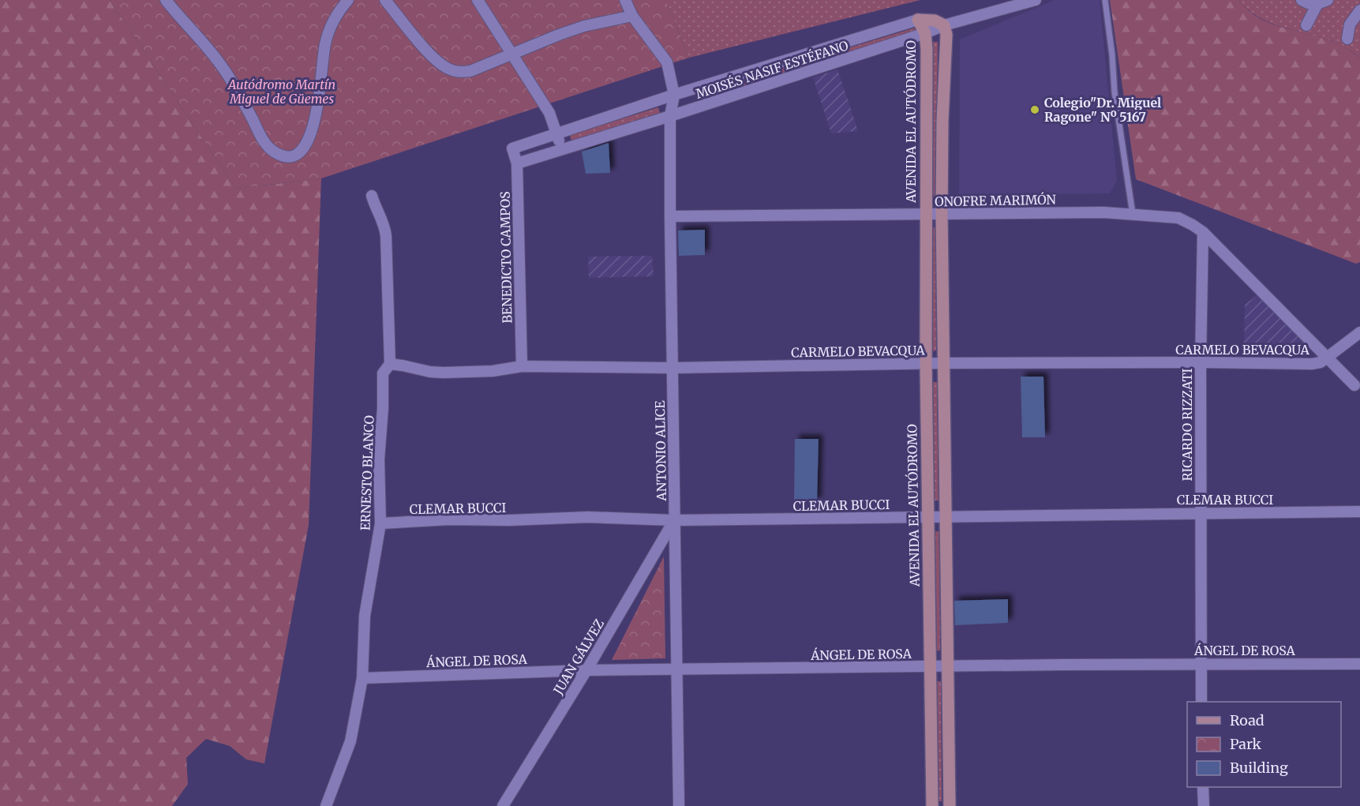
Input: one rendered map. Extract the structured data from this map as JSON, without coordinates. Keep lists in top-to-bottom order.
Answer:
{
  "streets": {
    "street": [
      "MOISÉS NASIF ESTÉFANO",
      "AVENIDA EL AUTÓDROMO",
      "ONOFRE MARIMÓN",
      "BENEDICTO CAMPOS",
      "CARMELO BEVACQUA",
      "RICARDO RIZZATI",
      "ANTONIO ALICE",
      "ERNESTO BLANCO",
      "CLEMAR BUCCI",
      "ÁNGEL DE ROSA",
      "JUAN GÁLVEZ"
    ]
  },
  "crossings": [
    ["MOISÉS NASIF ESTÉFANO", "AVENIDA EL AUTÓDROMO"],
    ["MOISÉS NASIF ESTÉFANO", "BENEDICTO CAMPOS"],
    ["MOISÉS NASIF ESTÉFANO", "ANTONIO ALICE"],
    ["AVENIDA EL AUTÓDROMO", "ONOFRE MARIMÓN"],
    ["AVENIDA EL AUTÓDROMO", "CARMELO BEVACQUA"],
    ["AVENIDA EL AUTÓDROMO", "CLEMAR BUCCI"],
    ["AVENIDA EL AUTÓDROMO", "ÁNGEL DE ROSA"],
    ["ONOFRE MARIMÓN", "CARMELO BEVACQUA"],
    ["ONOFRE MARIMÓN", "RICARDO RIZZATI"],
    ["ONOFRE MARIMÓN", "ANTONIO ALICE"],
    ["BENEDICTO CAMPOS", "CARMELO BEVACQUA"],
    ["CARMELO BEVACQUA", "RICARDO RIZZATI"],
    ["CARMELO BEVACQUA", "ANTONIO ALICE"],
    ["CARMELO BEVACQUA", "ERNESTO BLANCO"],
    ["RICARDO RIZZATI", "CLEMAR BUCCI"],
    ["RICARDO RIZZATI", "ÁNGEL DE ROSA"],
    ["ANTONIO ALICE", "CLEMAR BUCCI"],
    ["ANTONIO ALICE", "ÁNGEL DE ROSA"],
    ["ANTONIO ALICE", "JUAN GÁLVEZ"],
    ["ERNESTO BLANCO", "CLEMAR BUCCI"],
    ["ERNESTO BLANCO", "ÁNGEL DE ROSA"],
    ["CLEMAR BUCCI", "JUAN GÁLVEZ"],
    ["ÁNGEL DE ROSA", "JUAN GÁLVEZ"]
  ],
  "parks": ["Autódromo Martín Miguel de Güemes"],
  "places": ["Colegio\"Dr. Miguel Ragone\" Nº 5167"],
  "legend": ["Road", "Park", "Building"]
}
